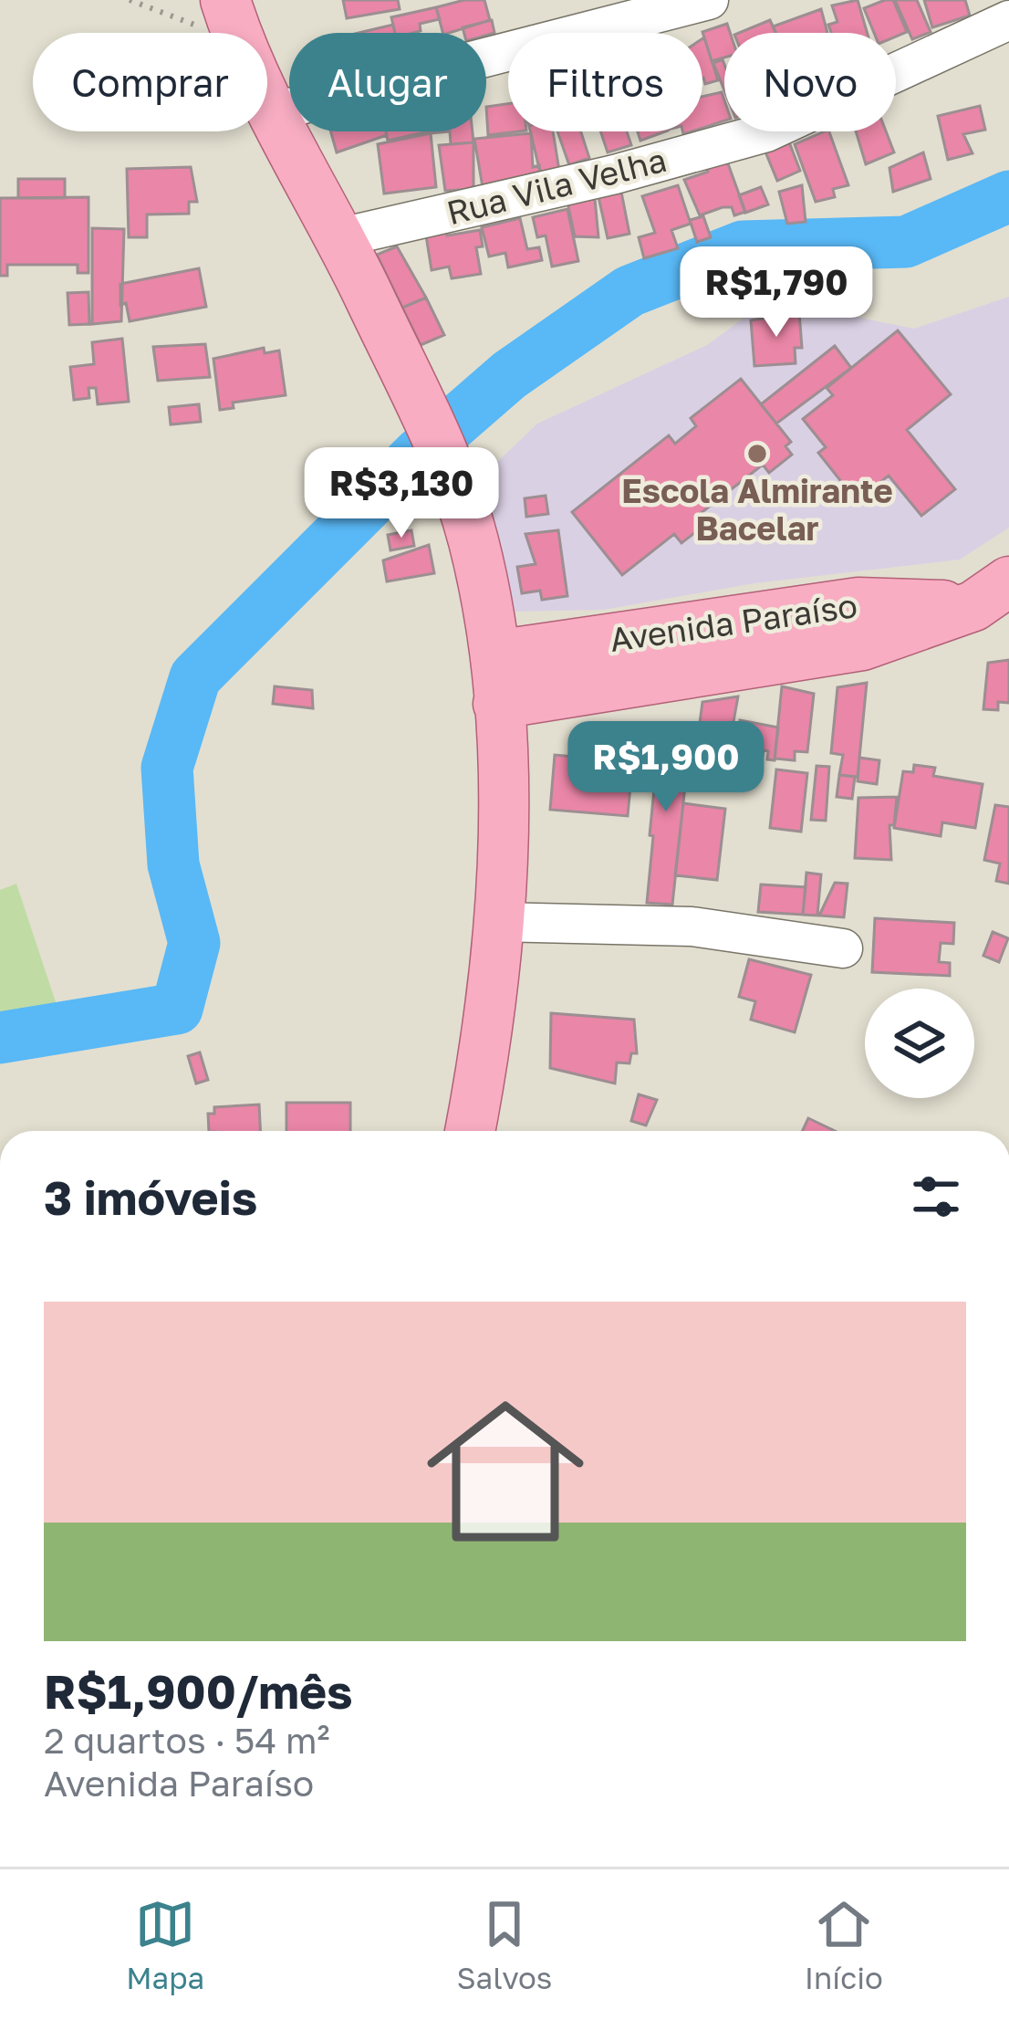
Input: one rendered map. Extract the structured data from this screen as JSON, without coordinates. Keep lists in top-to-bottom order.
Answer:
{
  "streets": {
    "main road": ["Avenida Paraíso"],
    "street": ["Rua Vila Velha"]
  },
  "places": ["Escola Almirante Bacelar"],
  "page": {
    "chip": [
      "Comprar",
      "Alugar",
      "Filtros",
      "Novo"
    ],
    "price": ["R$1,790", "R$3,130", "R$1,900"],
    "heading": "3 imóveis",
    "list": [
      {
        "name": "R$1,900/mês",
        "note": "2 quartos · 54 m² · Avenida Paraíso"
      }
    ],
    "tabs": ["Mapa", "Salvos", "Início"]
  }
}
